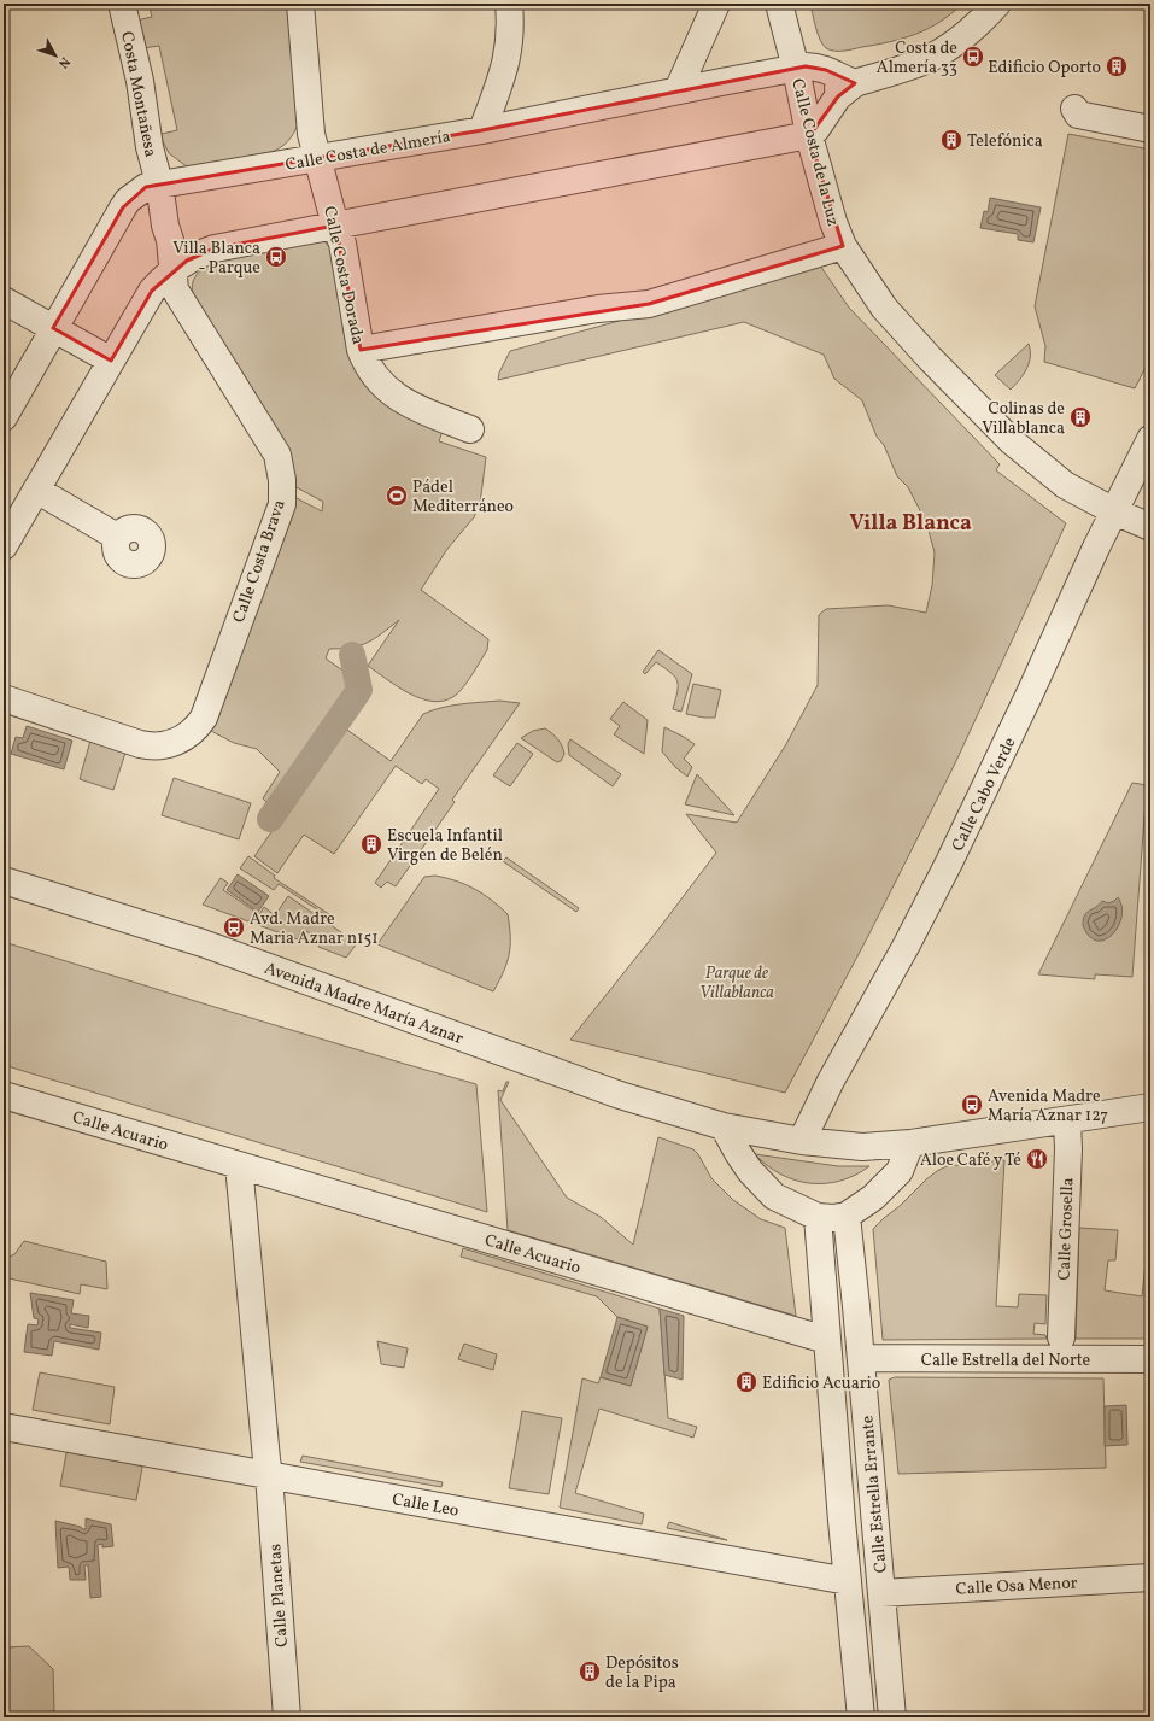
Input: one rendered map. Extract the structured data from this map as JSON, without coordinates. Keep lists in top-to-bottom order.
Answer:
{
  "streets": {
    "street": [
      "Costa Montañesa",
      "Calle Costa de Almería",
      "Calle Costa de la Luz",
      "Calle Costa Dorada",
      "Calle Costa Brava",
      "Calle Cabo Verde",
      "Avenida Madre María Aznar",
      "Calle Acuario",
      "Calle Grosella",
      "Calle Estrella del Norte",
      "Calle Estrella Errante",
      "Calle Leo",
      "Calle Osa Menor",
      "Calle Planetas"
    ]
  },
  "crossings": [
    ["Costa Montañesa", "Calle Costa de Almería"],
    ["Costa Montañesa", "Calle Costa Brava"],
    ["Calle Costa de Almería", "Calle Costa de la Luz"],
    ["Calle Costa de Almería", "Calle Costa Dorada"],
    ["Calle Costa de Almería", "Calle Costa Brava"],
    ["Calle Costa de la Luz", "Calle Cabo Verde"],
    ["Calle Cabo Verde", "Avenida Madre María Aznar"],
    ["Avenida Madre María Aznar", "Calle Grosella"],
    ["Calle Acuario", "Calle Estrella Errante"],
    ["Calle Estrella del Norte", "Calle Estrella Errante"],
    ["Calle Estrella Errante", "Calle Leo"],
    ["Calle Estrella Errante", "Calle Osa Menor"],
    ["Calle Leo", "Calle Planetas"]
  ],
  "districts": ["Villa Blanca"],
  "parks": ["Parque de Villablanca"],
  "places": {
    "bus stop": [
      "Costa de Almería 33",
      "Villa Blanca - Parque",
      "Avd. Madre Maria Aznar n151",
      "Avenida Madre María Aznar 127"
    ],
    "building": [
      "Edificio Oporto",
      "Telefónica",
      "Colinas de Villablanca",
      "Escuela Infantil Virgen de Belén",
      "Edificio Acuario",
      "Depósitos de la Pipa"
    ],
    "sports": ["Pádel Mediterráneo"],
    "restaurant": ["Aloe Café y Té"]
  },
  "north": "bottom right"
}
